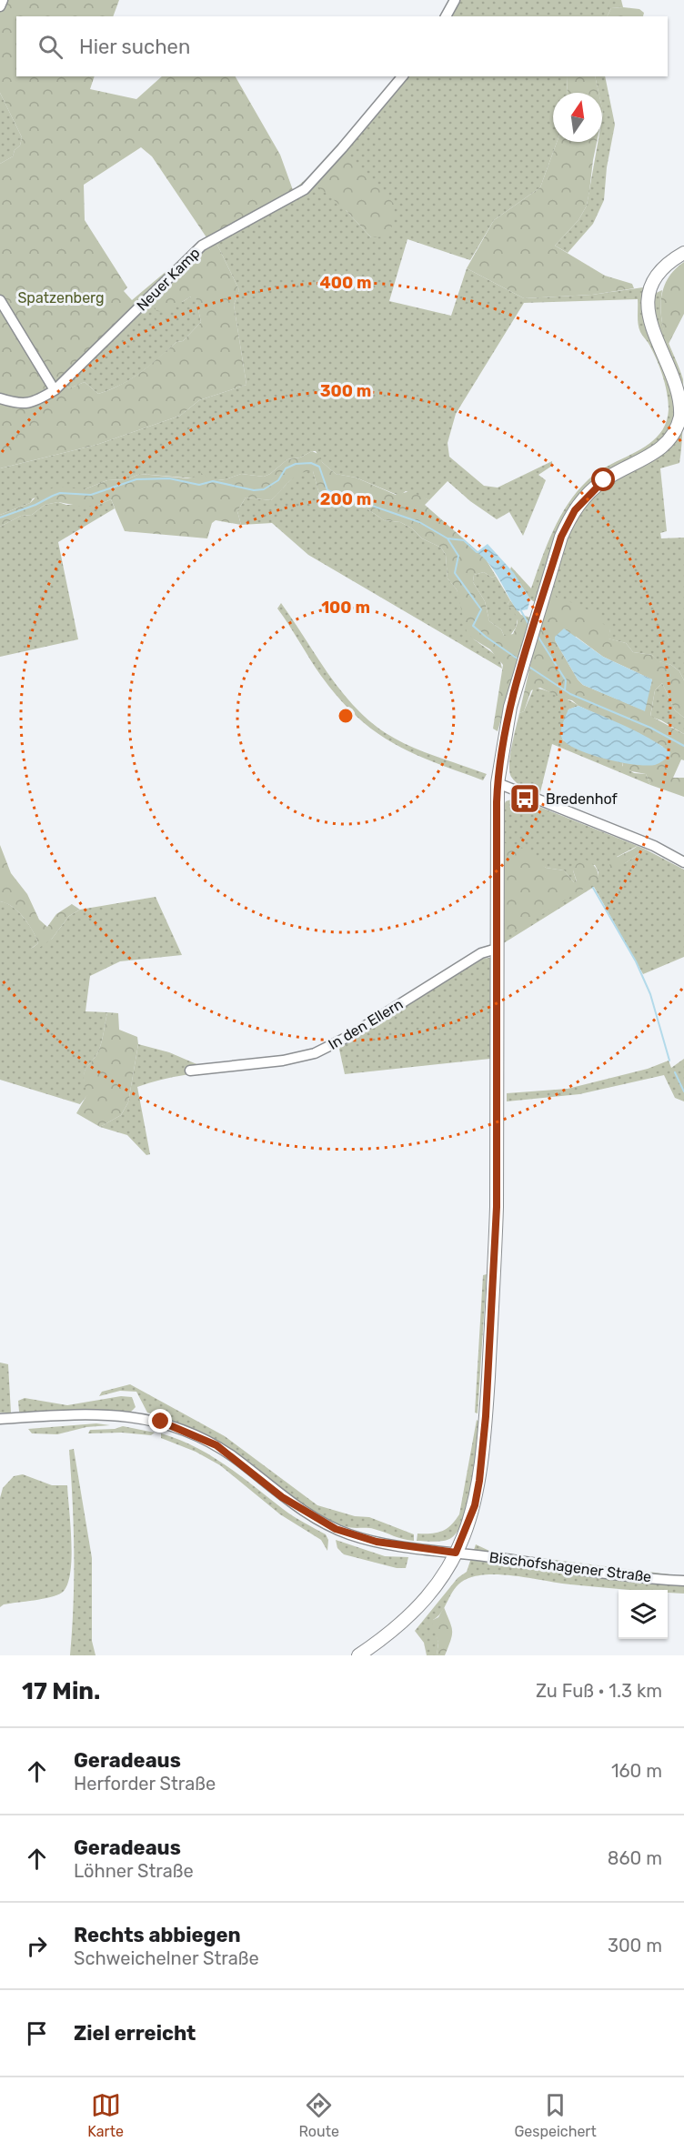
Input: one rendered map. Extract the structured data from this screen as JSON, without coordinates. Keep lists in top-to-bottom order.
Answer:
{
  "streets": {
    "street": ["Neuer Kamp", "In den Ellern", "Bischofshagener Straße"]
  },
  "parks": ["Spatzenberg"],
  "places": {
    "bus stop": ["Bredenhof"]
  },
  "north": "top",
  "page": {
    "search": "Hier suchen",
    "heading": ["17 Min.", "Zu Fuß · 1.3 km"],
    "list": [
      ["Geradeaus", "Herforder Straße", "160 m"],
      ["Geradeaus", "Löhner Straße", "860 m"],
      ["Rechts abbiegen", "Schweichelner Straße", "300 m"],
      "Ziel erreicht"
    ],
    "nav": ["Karte", "Route", "Gespeichert"]
  },
  "rings": [
    "400 m",
    "300 m",
    "200 m",
    "100 m"
  ]
}
